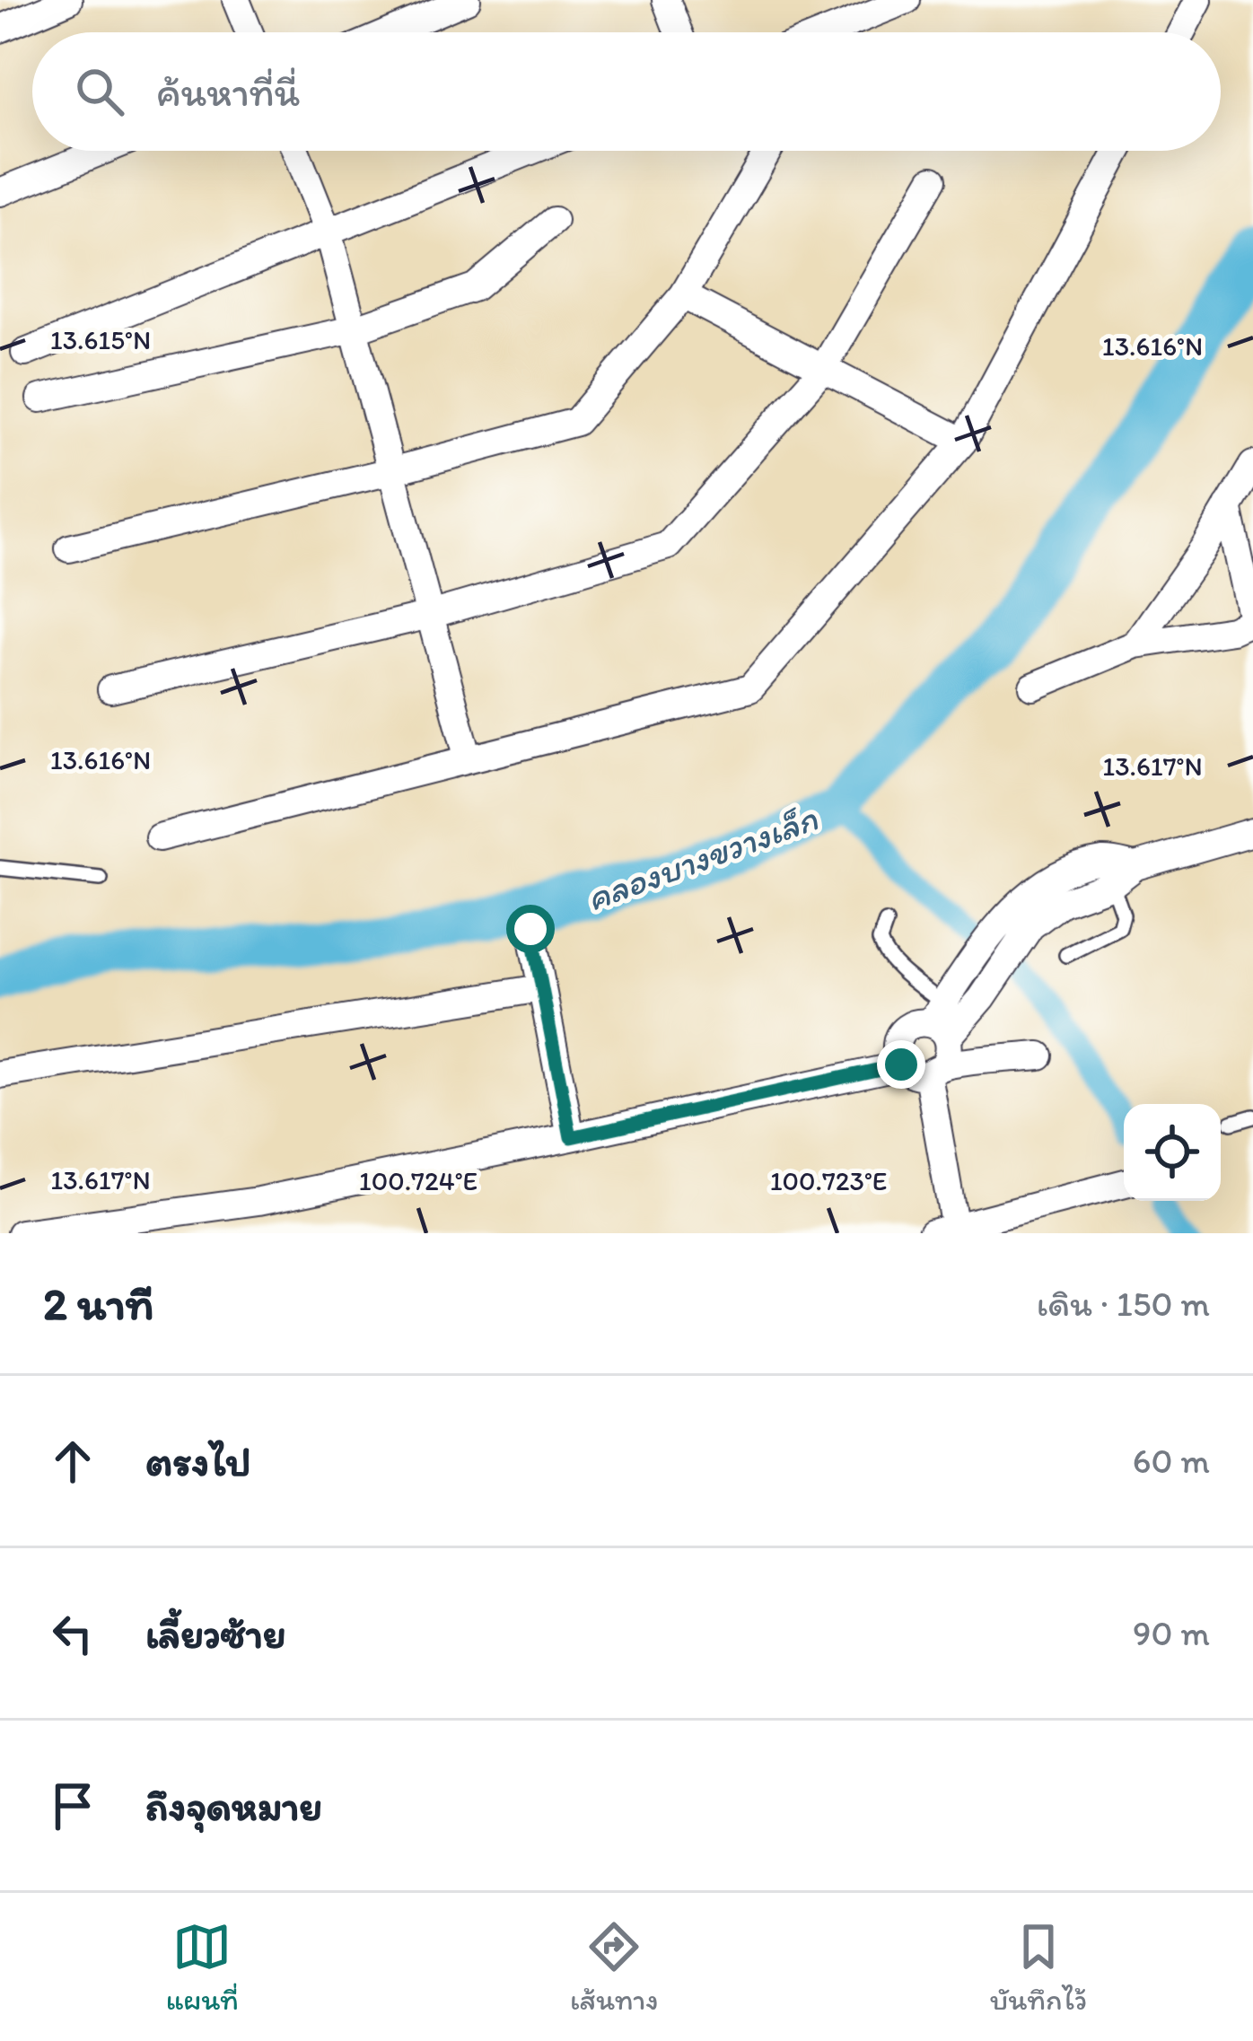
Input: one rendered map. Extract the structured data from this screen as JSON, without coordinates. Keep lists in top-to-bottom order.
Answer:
{
  "water": ["คลองบางขวางเล็ก"],
  "page": {
    "search": "ค้นหาที่นี่",
    "heading": ["2 นาที", "เดิน · 150 m"],
    "list": [
      ["ตรงไป", "60 m"],
      ["เลี้ยวซ้าย", "90 m"],
      "ถึงจุดหมาย"
    ],
    "nav": ["แผนที่", "เส้นทาง", "บันทึกไว้"]
  },
  "coordinates": [
    "13.615°N",
    "13.616°N",
    "13.617°N",
    "100.724°E",
    "100.723°E"
  ]
}
